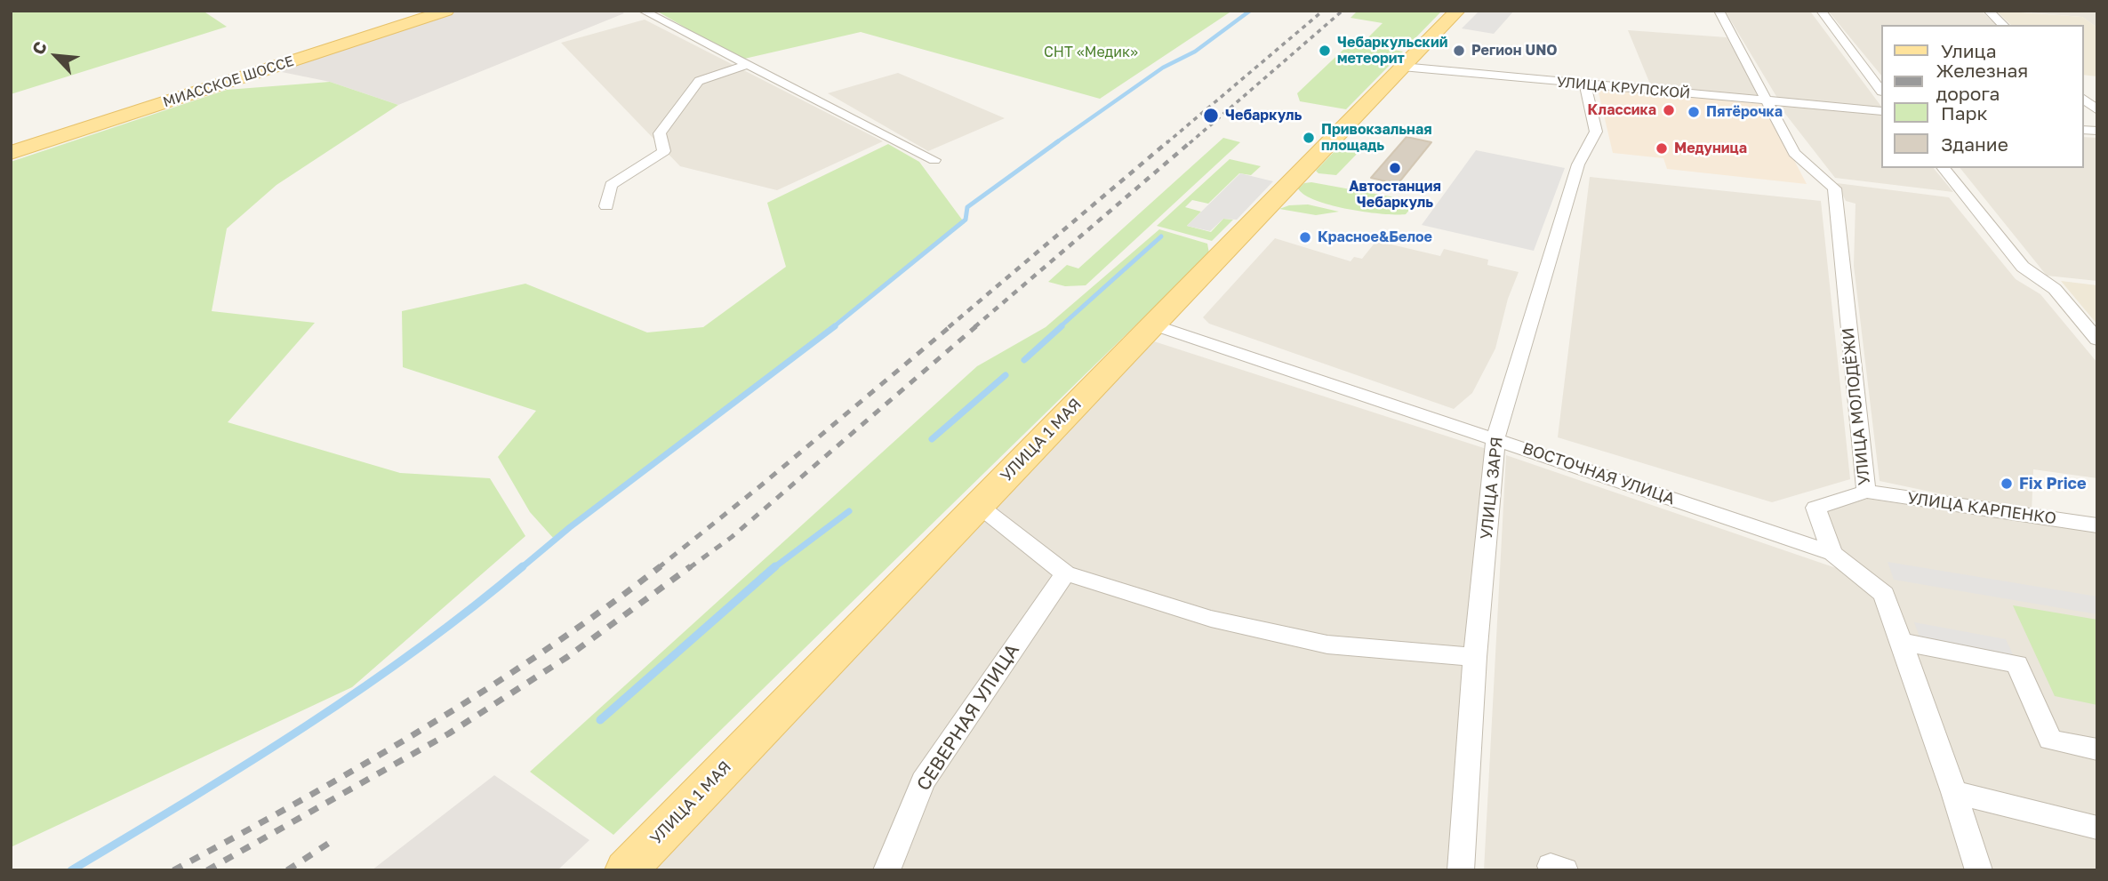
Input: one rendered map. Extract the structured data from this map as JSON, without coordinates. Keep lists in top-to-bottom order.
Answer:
{
  "streets": {
    "main road": ["МИАССКОЕ ШОССЕ", "УЛИЦА 1 МАЯ"],
    "street": [
      "УЛИЦА КРУПСКОЙ",
      "УЛИЦА МОЛОДЁЖИ",
      "ВОСТОЧНАЯ УЛИЦА",
      "УЛИЦА ЗАРЯ",
      "УЛИЦА КАРПЕНКО",
      "СЕВЕРНАЯ УЛИЦА"
    ]
  },
  "crossings": [
    ["УЛИЦА КРУПСКОЙ", "УЛИЦА МОЛОДЁЖИ"],
    ["УЛИЦА КРУПСКОЙ", "УЛИЦА 1 МАЯ"],
    ["УЛИЦА КРУПСКОЙ", "УЛИЦА ЗАРЯ"],
    ["УЛИЦА МОЛОДЁЖИ", "ВОСТОЧНАЯ УЛИЦА"],
    ["УЛИЦА МОЛОДЁЖИ", "УЛИЦА КАРПЕНКО"],
    ["УЛИЦА 1 МАЯ", "ВОСТОЧНАЯ УЛИЦА"],
    ["ВОСТОЧНАЯ УЛИЦА", "УЛИЦА ЗАРЯ"]
  ],
  "parks": ["СНТ «Медик»"],
  "places": [
    "Чебаркульский метеорит",
    "Регион UNO",
    "Классика",
    "Пятёрочка",
    "Чебаркуль",
    "Привокзальная площадь",
    "Медуница",
    "Автостанция Чебаркуль",
    "Красное&Белое",
    "Fix Price"
  ],
  "legend": [
    "Улица",
    "Железная дорога",
    "Парк",
    "Здание"
  ],
  "north": "top left"
}
